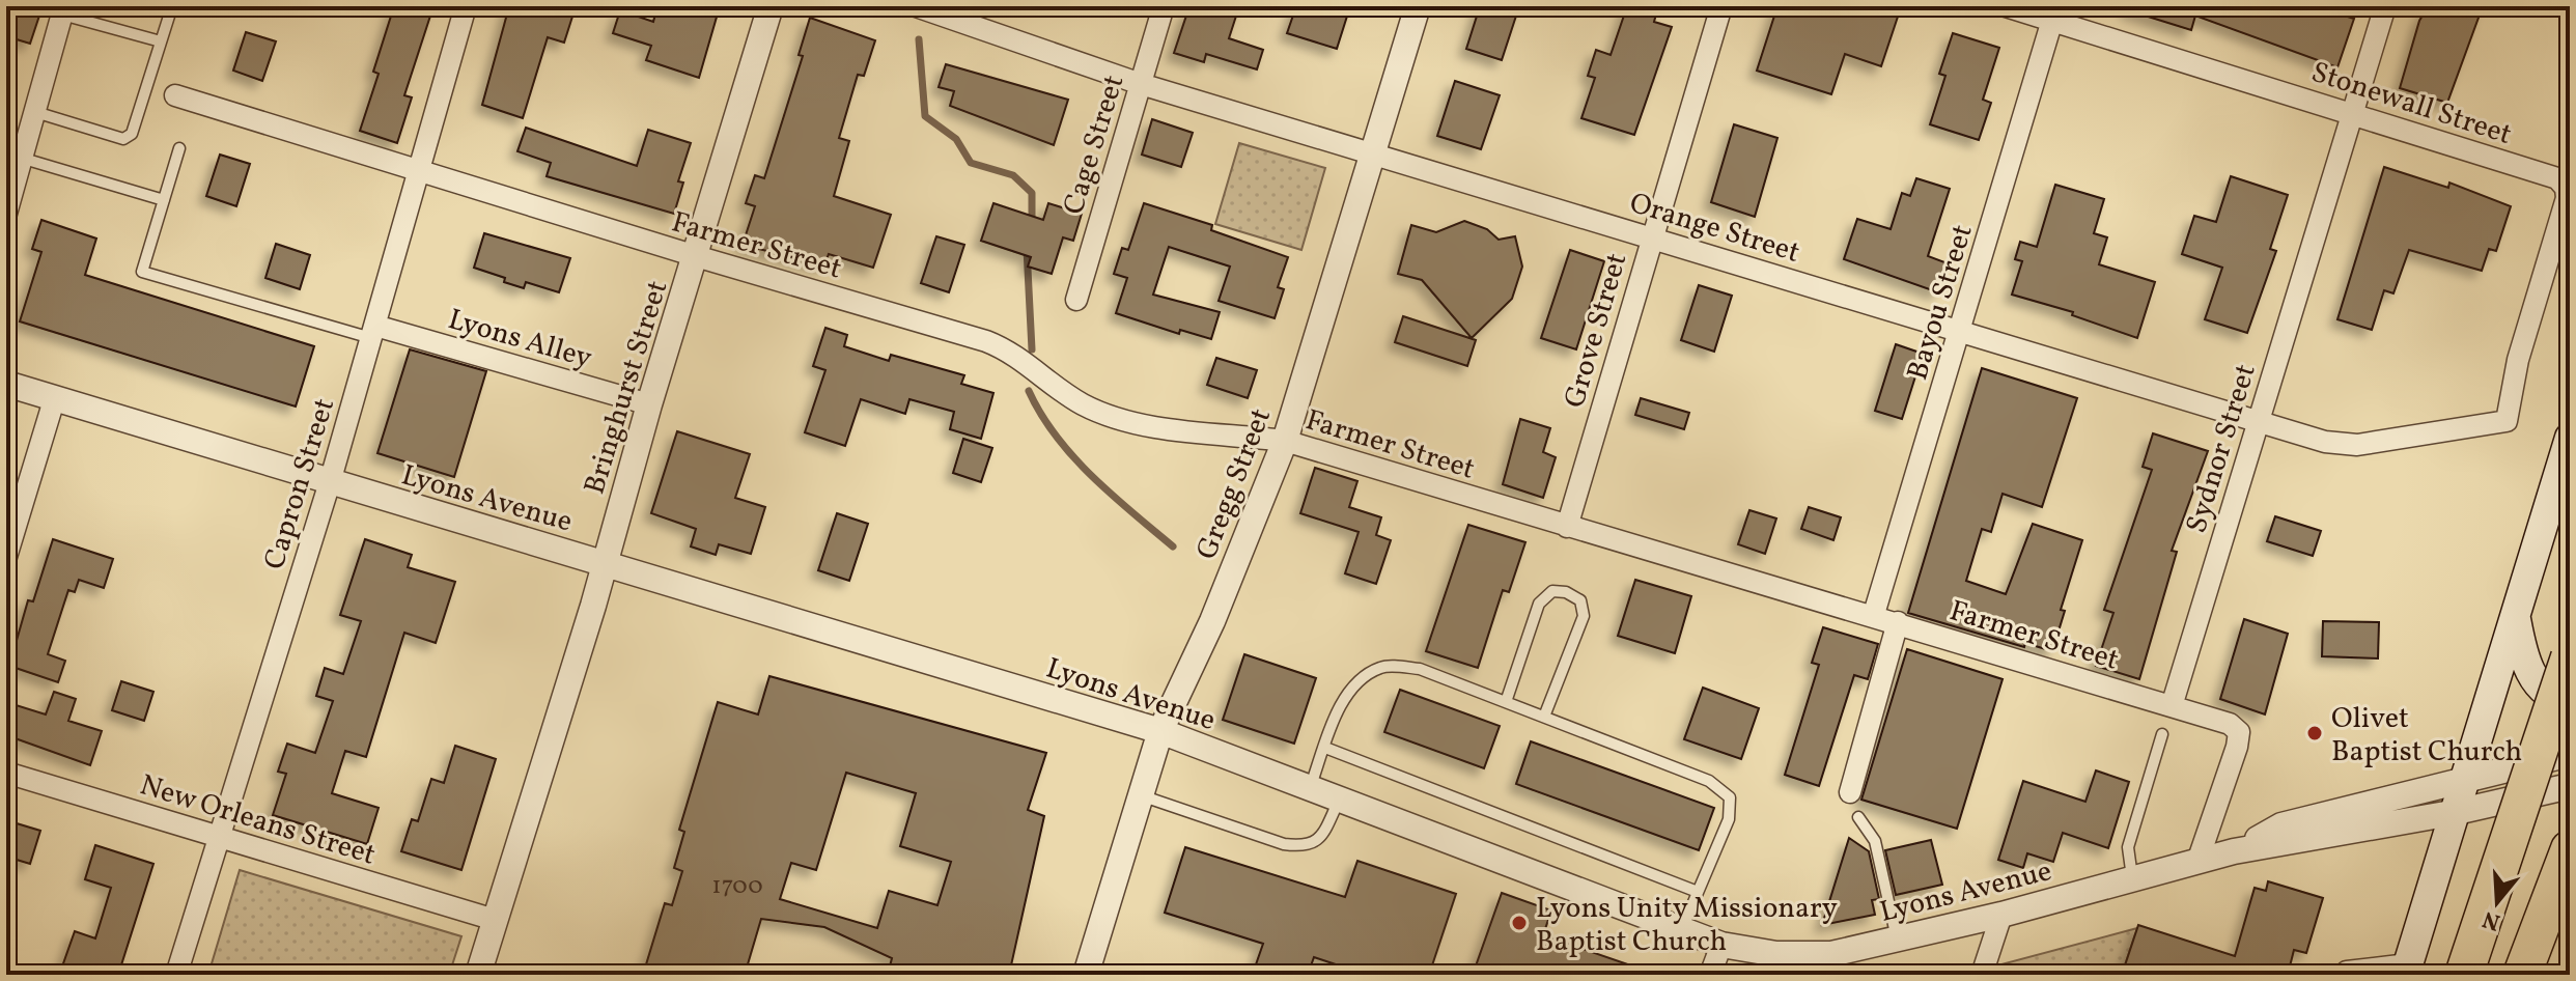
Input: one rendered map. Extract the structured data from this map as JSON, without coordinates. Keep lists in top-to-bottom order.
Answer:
{
  "streets": {
    "street": [
      "Stonewall Street",
      "Cage Street",
      "Orange Street",
      "Farmer Street",
      "Bayou Street",
      "Grove Street",
      "Lyons Alley",
      "Bringhurst Street",
      "Sydnor Street",
      "Capron Street",
      "Gregg Street",
      "Lyons Avenue",
      "New Orleans Street"
    ]
  },
  "crossings": [
    ["Stonewall Street", "Orange Street"],
    ["Stonewall Street", "Bayou Street"],
    ["Stonewall Street", "Sydnor Street"],
    ["Cage Street", "Orange Street"],
    ["Orange Street", "Bayou Street"],
    ["Orange Street", "Grove Street"],
    ["Orange Street", "Sydnor Street"],
    ["Orange Street", "Gregg Street"],
    ["Farmer Street", "Bayou Street"],
    ["Farmer Street", "Grove Street"],
    ["Farmer Street", "Bringhurst Street"],
    ["Farmer Street", "Sydnor Street"],
    ["Farmer Street", "Capron Street"],
    ["Farmer Street", "Gregg Street"],
    ["Lyons Alley", "Bringhurst Street"],
    ["Lyons Alley", "Capron Street"],
    ["Bringhurst Street", "Lyons Avenue"],
    ["Bringhurst Street", "New Orleans Street"],
    ["Capron Street", "Lyons Avenue"],
    ["Capron Street", "New Orleans Street"],
    ["Gregg Street", "Lyons Avenue"]
  ],
  "places": ["Olivet Baptist Church", "Lyons Unity Missionary Baptist Church"],
  "house_numbers": ["1700"],
  "north": "bottom"
}
